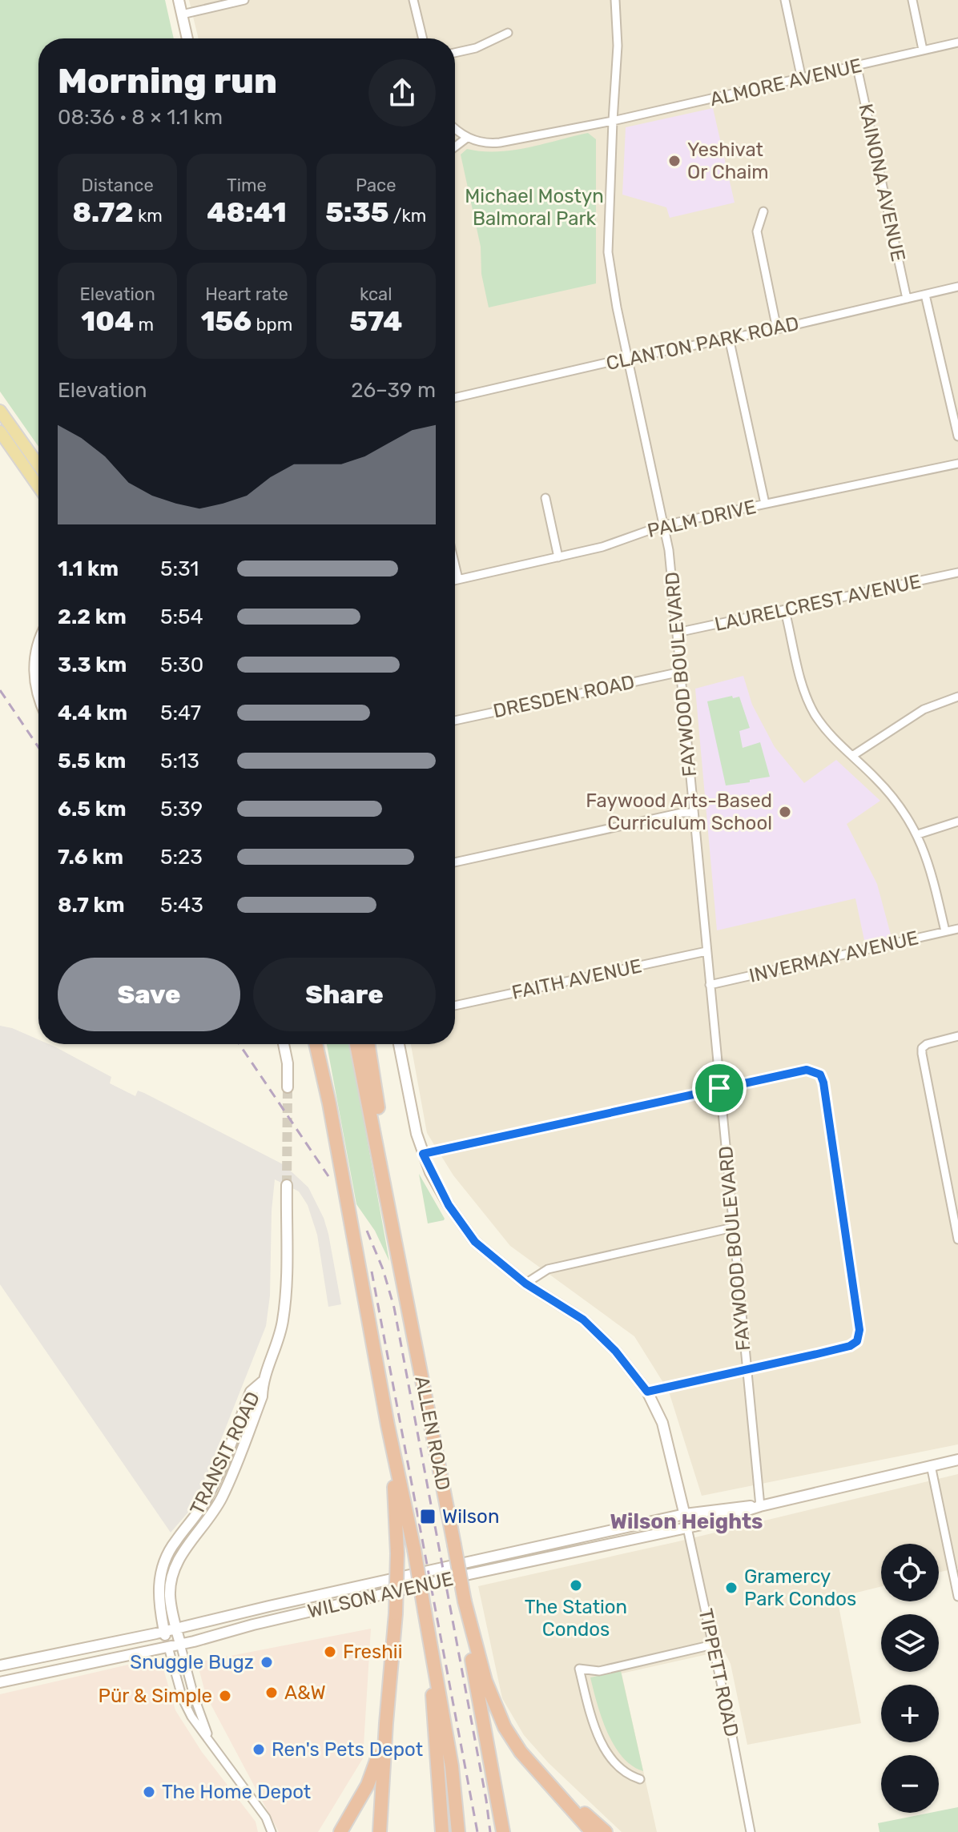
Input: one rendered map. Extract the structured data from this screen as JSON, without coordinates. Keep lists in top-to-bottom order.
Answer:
{
  "streets": {
    "highway": ["ALLEN ROAD"],
    "main road": ["TRANSIT ROAD", "WILSON AVENUE", "TIPPETT ROAD"],
    "street": [
      "ALMORE AVENUE",
      "KAINONA AVENUE",
      "CLANTON PARK ROAD",
      "PALM DRIVE",
      "LAURELCREST AVENUE",
      "FAYWOOD BOULEVARD",
      "DRESDEN ROAD",
      "INVERMAY AVENUE",
      "FAITH AVENUE"
    ]
  },
  "crossings": [
    ["ALMORE AVENUE", "KAINONA AVENUE"],
    ["ALMORE AVENUE", "FAYWOOD BOULEVARD"],
    ["KAINONA AVENUE", "CLANTON PARK ROAD"],
    ["CLANTON PARK ROAD", "FAYWOOD BOULEVARD"],
    ["PALM DRIVE", "FAYWOOD BOULEVARD"],
    ["LAURELCREST AVENUE", "FAYWOOD BOULEVARD"],
    ["FAYWOOD BOULEVARD", "DRESDEN ROAD"],
    ["FAYWOOD BOULEVARD", "INVERMAY AVENUE"],
    ["FAYWOOD BOULEVARD", "FAITH AVENUE"],
    ["FAYWOOD BOULEVARD", "WILSON AVENUE"],
    ["TRANSIT ROAD", "WILSON AVENUE"],
    ["WILSON AVENUE", "TIPPETT ROAD"]
  ],
  "districts": ["Wilson Heights"],
  "parks": ["Michael Mostyn Balmoral Park"],
  "places": {
    "other": [
      "Yeshivat Or Chaim",
      "Faywood Arts-Based Curriculum School",
      "The Station Condos",
      "Gramercy Park Condos",
      "Freshii",
      "Snuggle Bugz",
      "A&W",
      "Pür & Simple",
      "Ren's Pets Depot",
      "The Home Depot"
    ],
    "transit": ["Wilson"]
  },
  "page": {
    "heading": ["Morning run", "08:36 · 8 × 1.1 km"],
    "stats": [
      ["Distance", "8.72 km"],
      ["Time", "48:41"],
      ["Pace", "5:35 /km"],
      ["Elevation", "104 m"],
      ["Heart rate", "156 bpm"],
      ["kcal", "574"]
    ],
    "chart": ["Elevation", "26–39 m"],
    "list": [
      {
        "name": "1.1 km",
        "note": "5:31"
      },
      {
        "name": "2.2 km",
        "note": "5:54"
      },
      {
        "name": "3.3 km",
        "note": "5:30"
      },
      {
        "name": "4.4 km",
        "note": "5:47"
      },
      {
        "name": "5.5 km",
        "note": "5:13"
      },
      {
        "name": "6.5 km",
        "note": "5:39"
      },
      {
        "name": "7.6 km",
        "note": "5:23"
      },
      {
        "name": "8.7 km",
        "note": "5:43"
      }
    ],
    "buttons": ["Save", "Share"],
    "map_buttons": ["+", "−"]
  }
}
